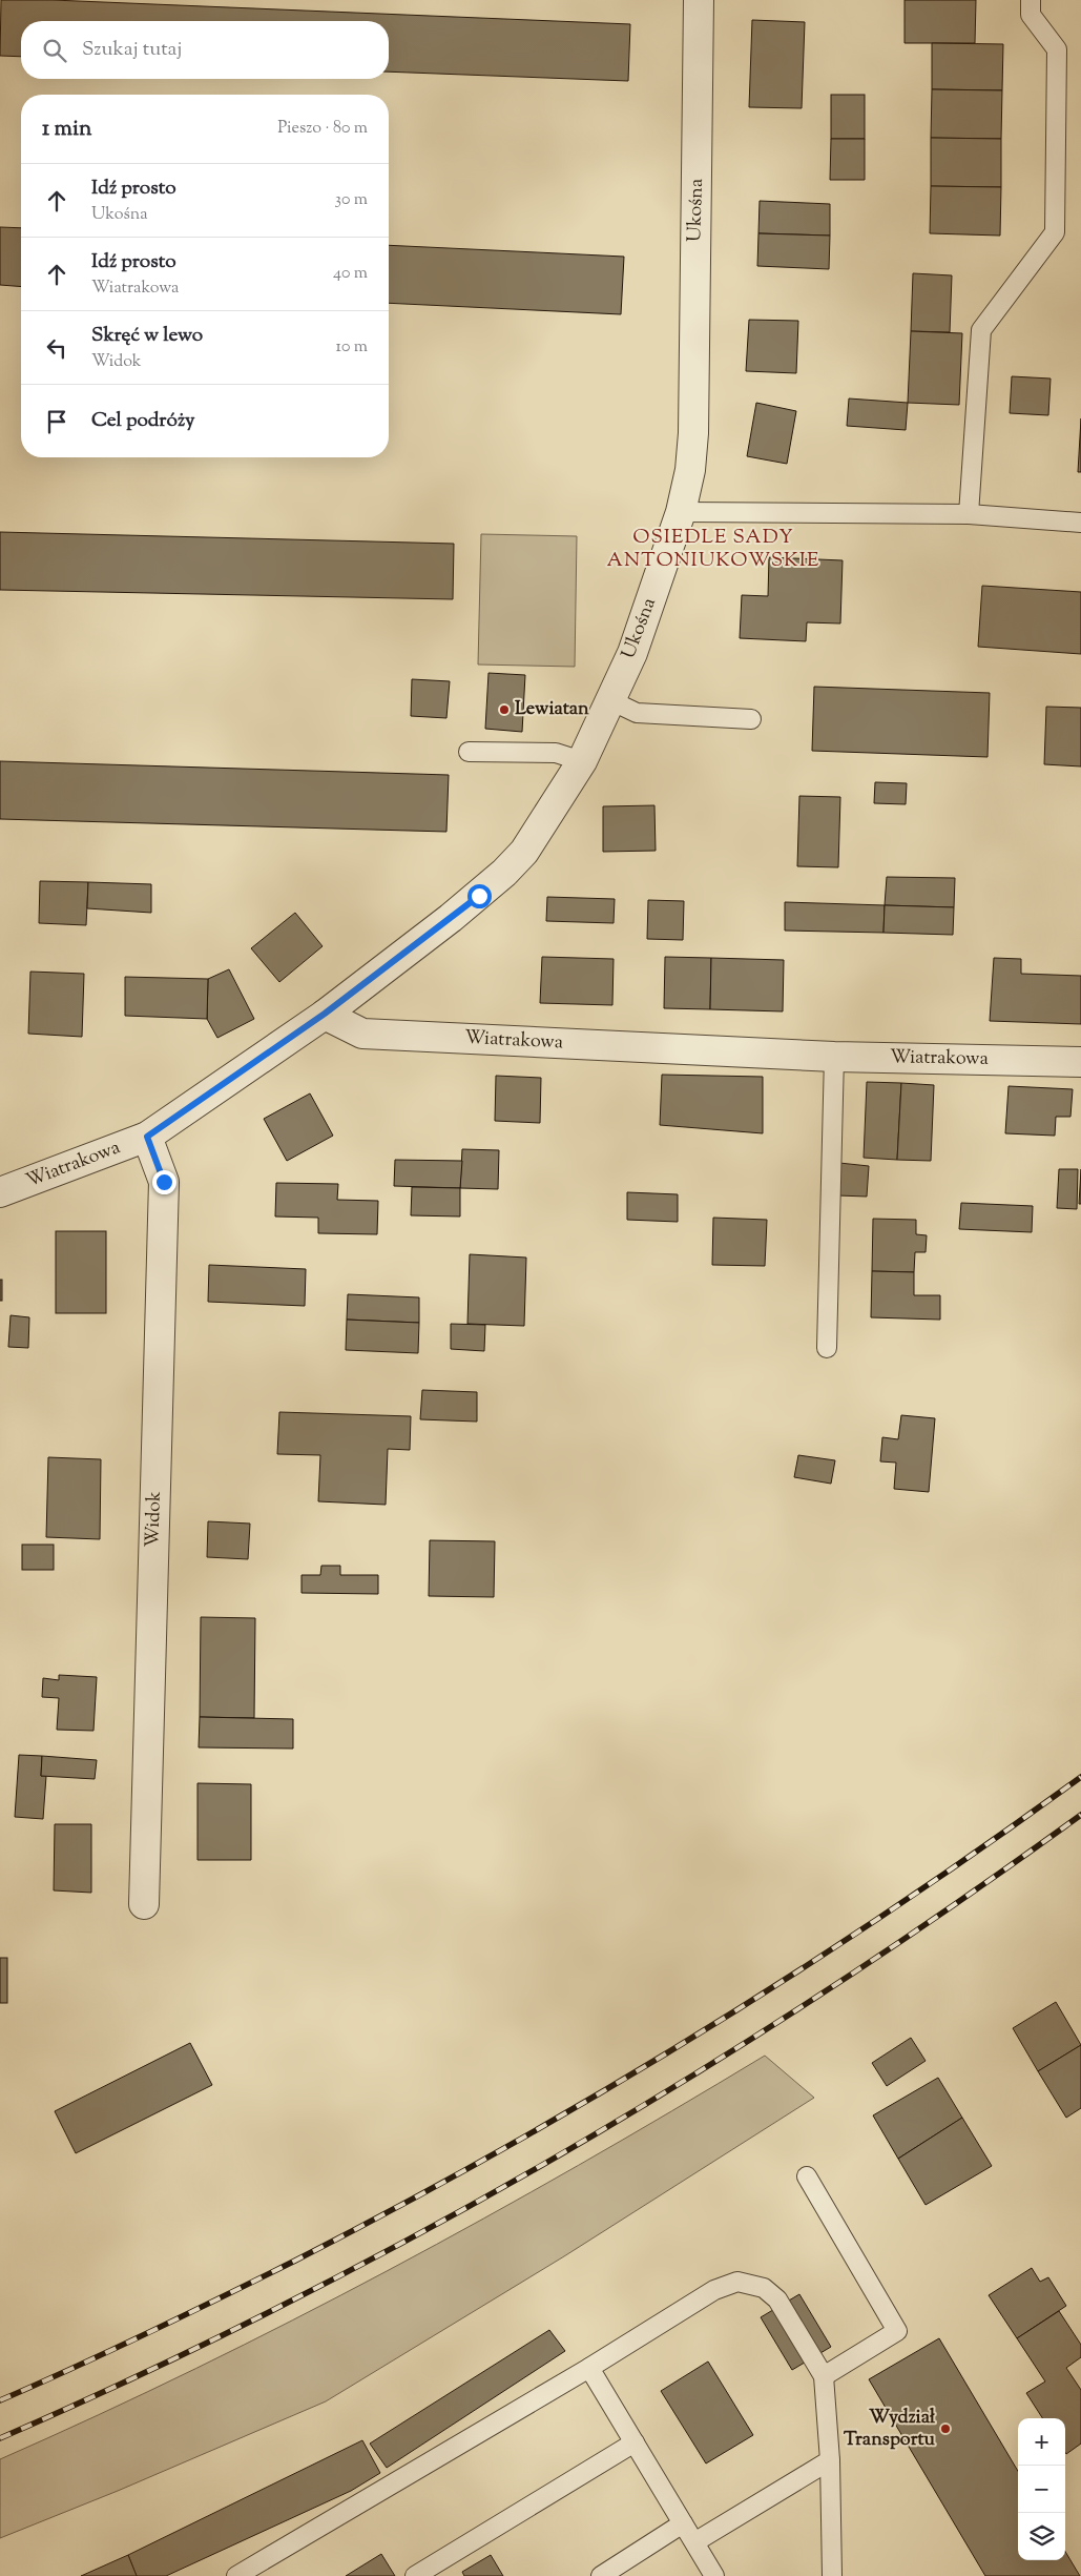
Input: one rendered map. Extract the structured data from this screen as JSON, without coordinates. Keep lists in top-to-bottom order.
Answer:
{
  "streets": {
    "street": ["Ukośna", "Wiatrakowa", "Widok"]
  },
  "crossings": [
    ["Ukośna", "Wiatrakowa"],
    ["Wiatrakowa", "Widok"]
  ],
  "districts": ["OSIEDLE SADY ANTONIUKOWSKIE"],
  "places": ["Lewiatan", "Wydział Transportu"],
  "page": {
    "search": "Szukaj tutaj",
    "heading": ["1 min", "Pieszo · 80 m"],
    "list": [
      ["Idź prosto", "Ukośna", "30 m"],
      ["Idź prosto", "Wiatrakowa", "40 m"],
      ["Skręć w lewo", "Widok", "10 m"],
      "Cel podróży"
    ],
    "map_buttons": ["+", "−"]
  }
}
